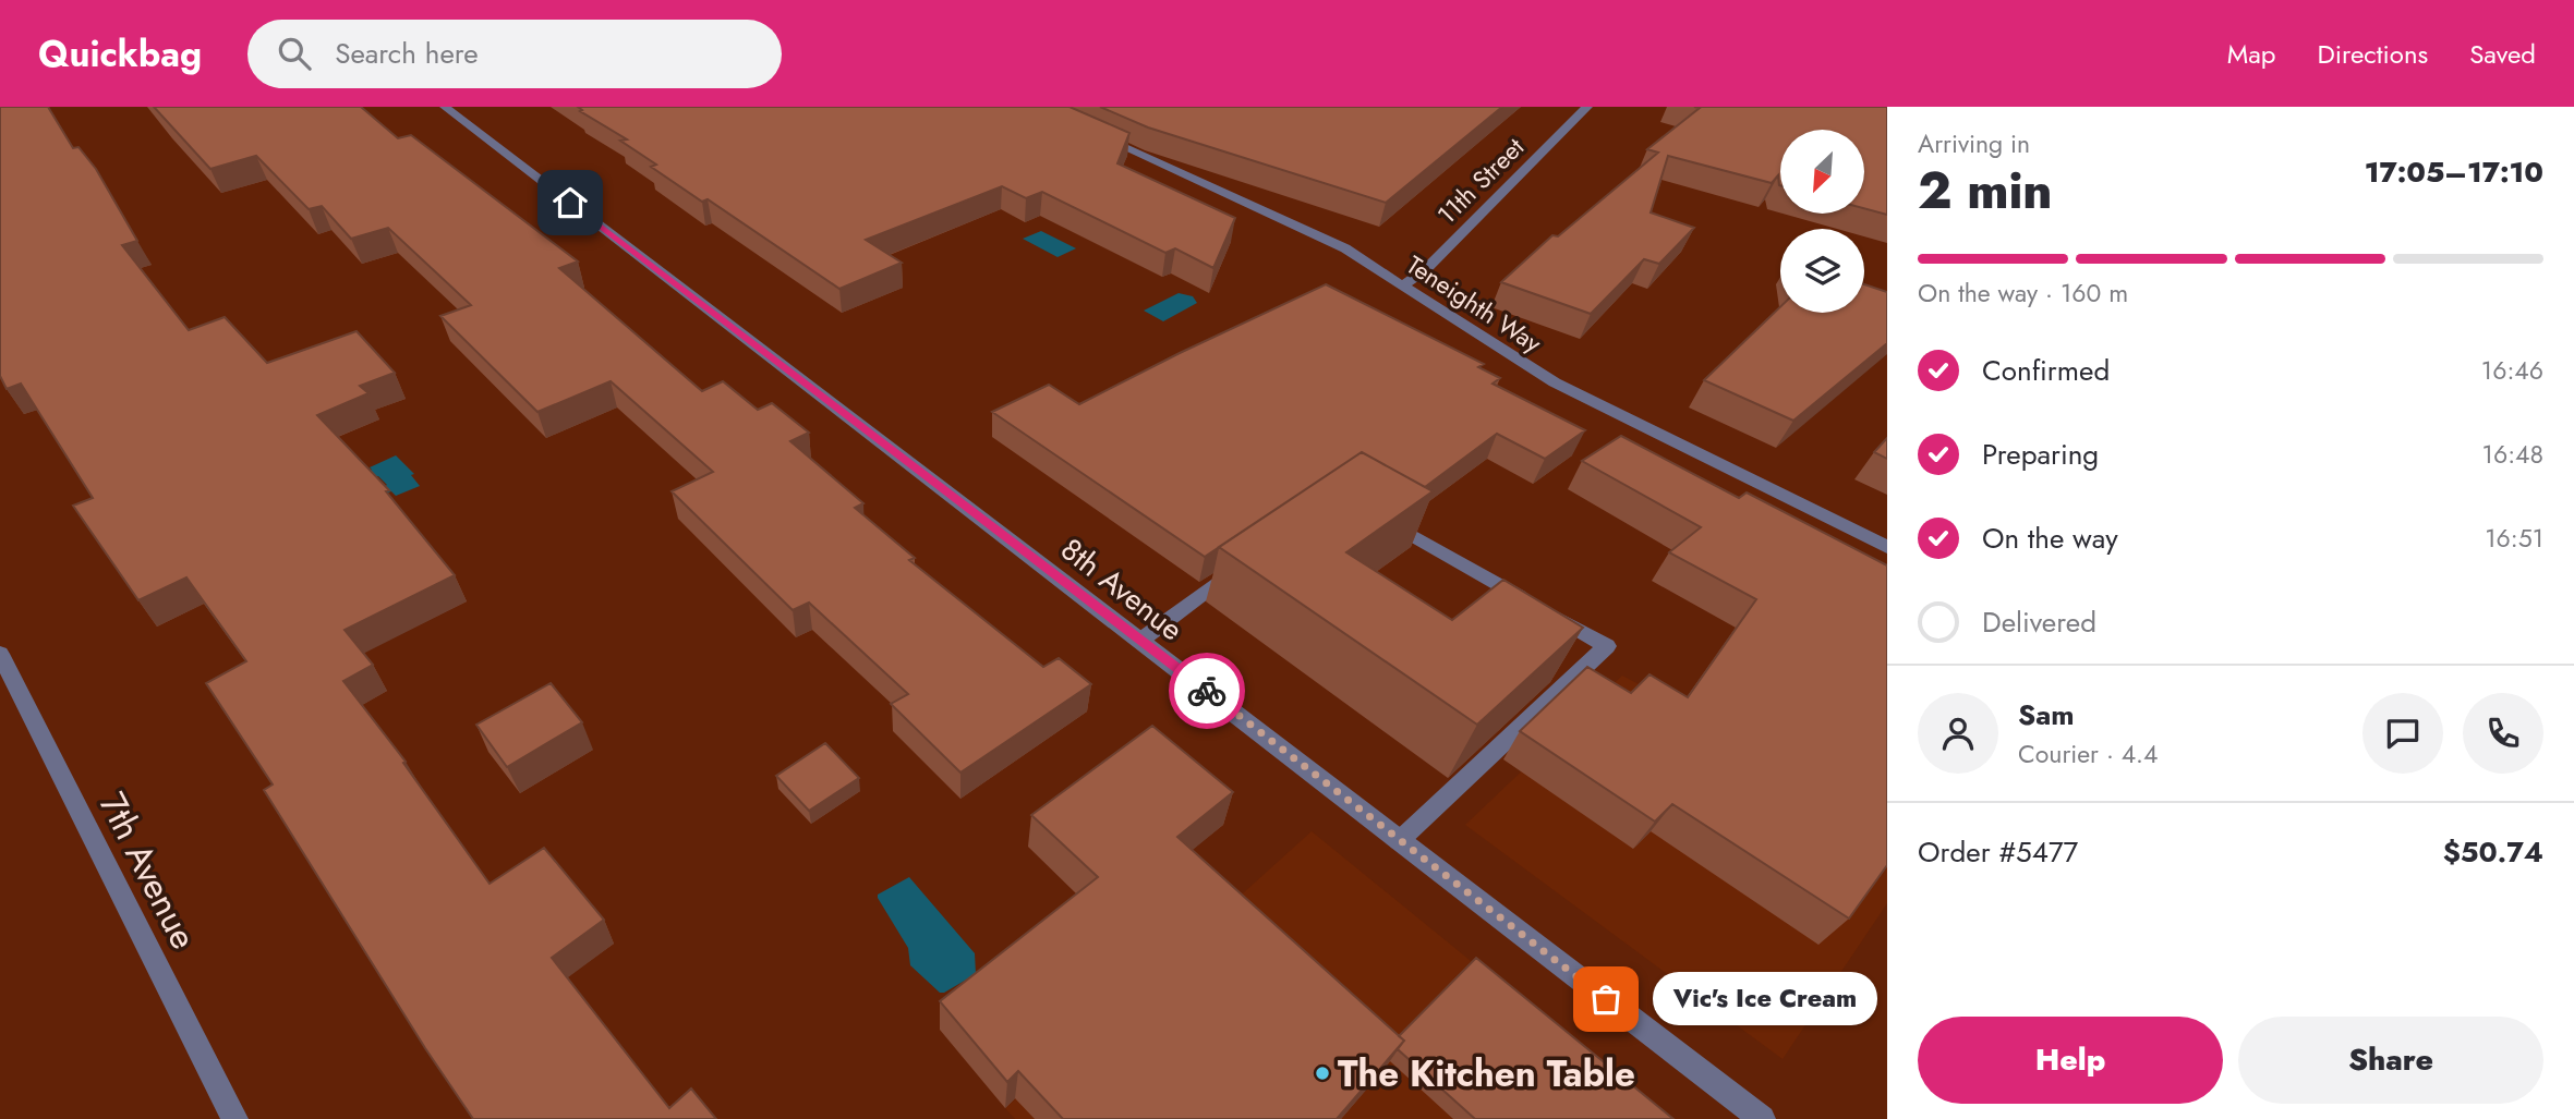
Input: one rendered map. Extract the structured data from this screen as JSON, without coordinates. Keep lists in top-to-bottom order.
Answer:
{
  "streets": {
    "street": [
      "11th Street",
      "Teneighth Way",
      "8th Avenue",
      "7th Avenue"
    ]
  },
  "crossings": [
    ["11th Street", "Teneighth Way"]
  ],
  "places": ["Vic's Ice Cream", "The Kitchen Table"],
  "north": "bottom left",
  "page": {
    "header": "Quickbag",
    "search": "Search here",
    "nav": ["Map", "Directions", "Saved"],
    "heading": ["2 min", "Arriving in", "17:05–17:10"],
    "panel": [
      "Sam",
      "Courier · 4.4",
      "Order #5477",
      "$50.74"
    ],
    "bar": "On the way · 160 m",
    "list": [
      ["Confirmed", "16:46"],
      ["Preparing", "16:48"],
      ["On the way", "16:51"],
      "Delivered"
    ],
    "bubble": "Vic's Ice Cream",
    "buttons": ["Help", "Share"]
  }
}
